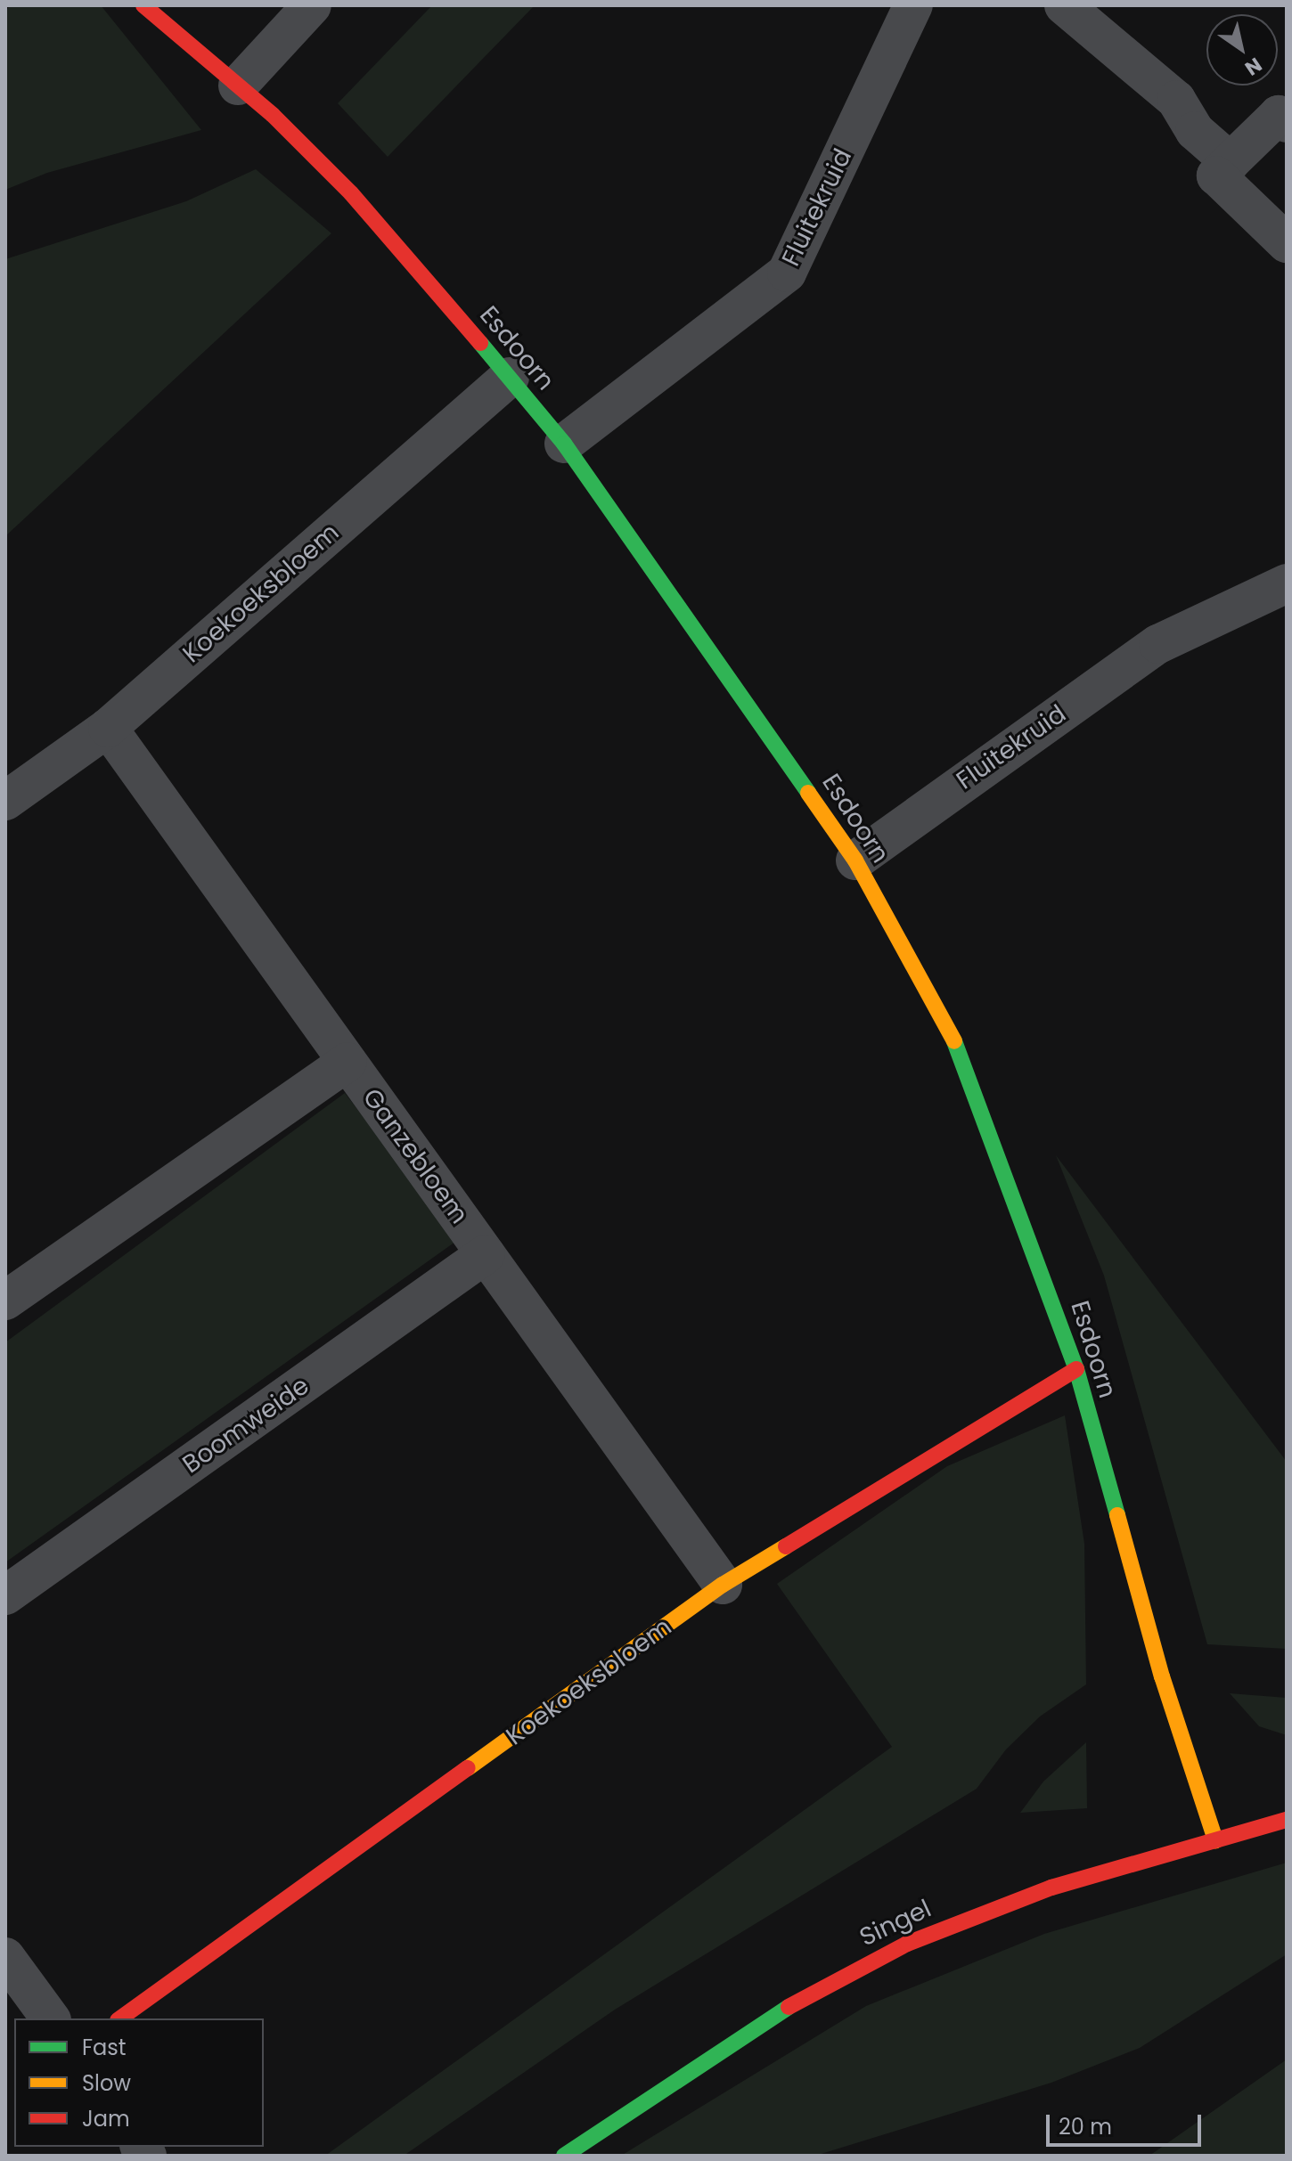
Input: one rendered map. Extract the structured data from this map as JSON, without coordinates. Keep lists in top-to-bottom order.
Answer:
{
  "streets": {
    "street": [
      "Fluitekruid",
      "Esdoorn",
      "Koekoeksbloem",
      "Ganzebloem",
      "Boomweide",
      "Singel"
    ]
  },
  "crossings": [
    ["Fluitekruid", "Esdoorn"],
    ["Esdoorn", "Koekoeksbloem"],
    ["Esdoorn", "Singel"],
    ["Koekoeksbloem", "Ganzebloem"],
    ["Ganzebloem", "Boomweide"]
  ],
  "legend": ["Fast", "Slow", "Jam"],
  "scale_bar": "20 m",
  "north": "bottom right"
}
